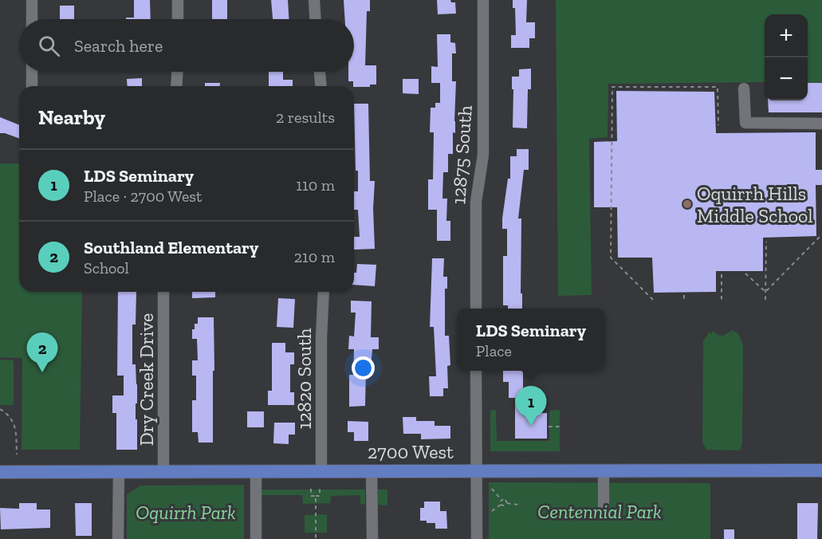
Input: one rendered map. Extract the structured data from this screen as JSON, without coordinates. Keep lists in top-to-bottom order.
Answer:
{
  "streets": {
    "main road": ["2700 West"],
    "street": ["12875 South", "12820 South", "Dry Creek Drive"]
  },
  "crossings": [
    ["12820 South", "2700 West"],
    ["Dry Creek Drive", "2700 West"]
  ],
  "parks": ["Centennial Park", "Oquirrh Park"],
  "places": ["Oquirrh Hills Middle School"],
  "page": {
    "map_buttons": ["+", "−"],
    "search": "Search here",
    "heading": ["Nearby", "2 results"],
    "list": [
      {
        "mark": "1",
        "name": "LDS Seminary",
        "note": "Place · 2700 West",
        "value": "110 m"
      },
      {
        "mark": "2",
        "name": "Southland Elementary",
        "note": "School",
        "value": "210 m"
      }
    ],
    "popup": ["LDS Seminary", "Place"],
    "pins": ["2", "1"]
  }
}
